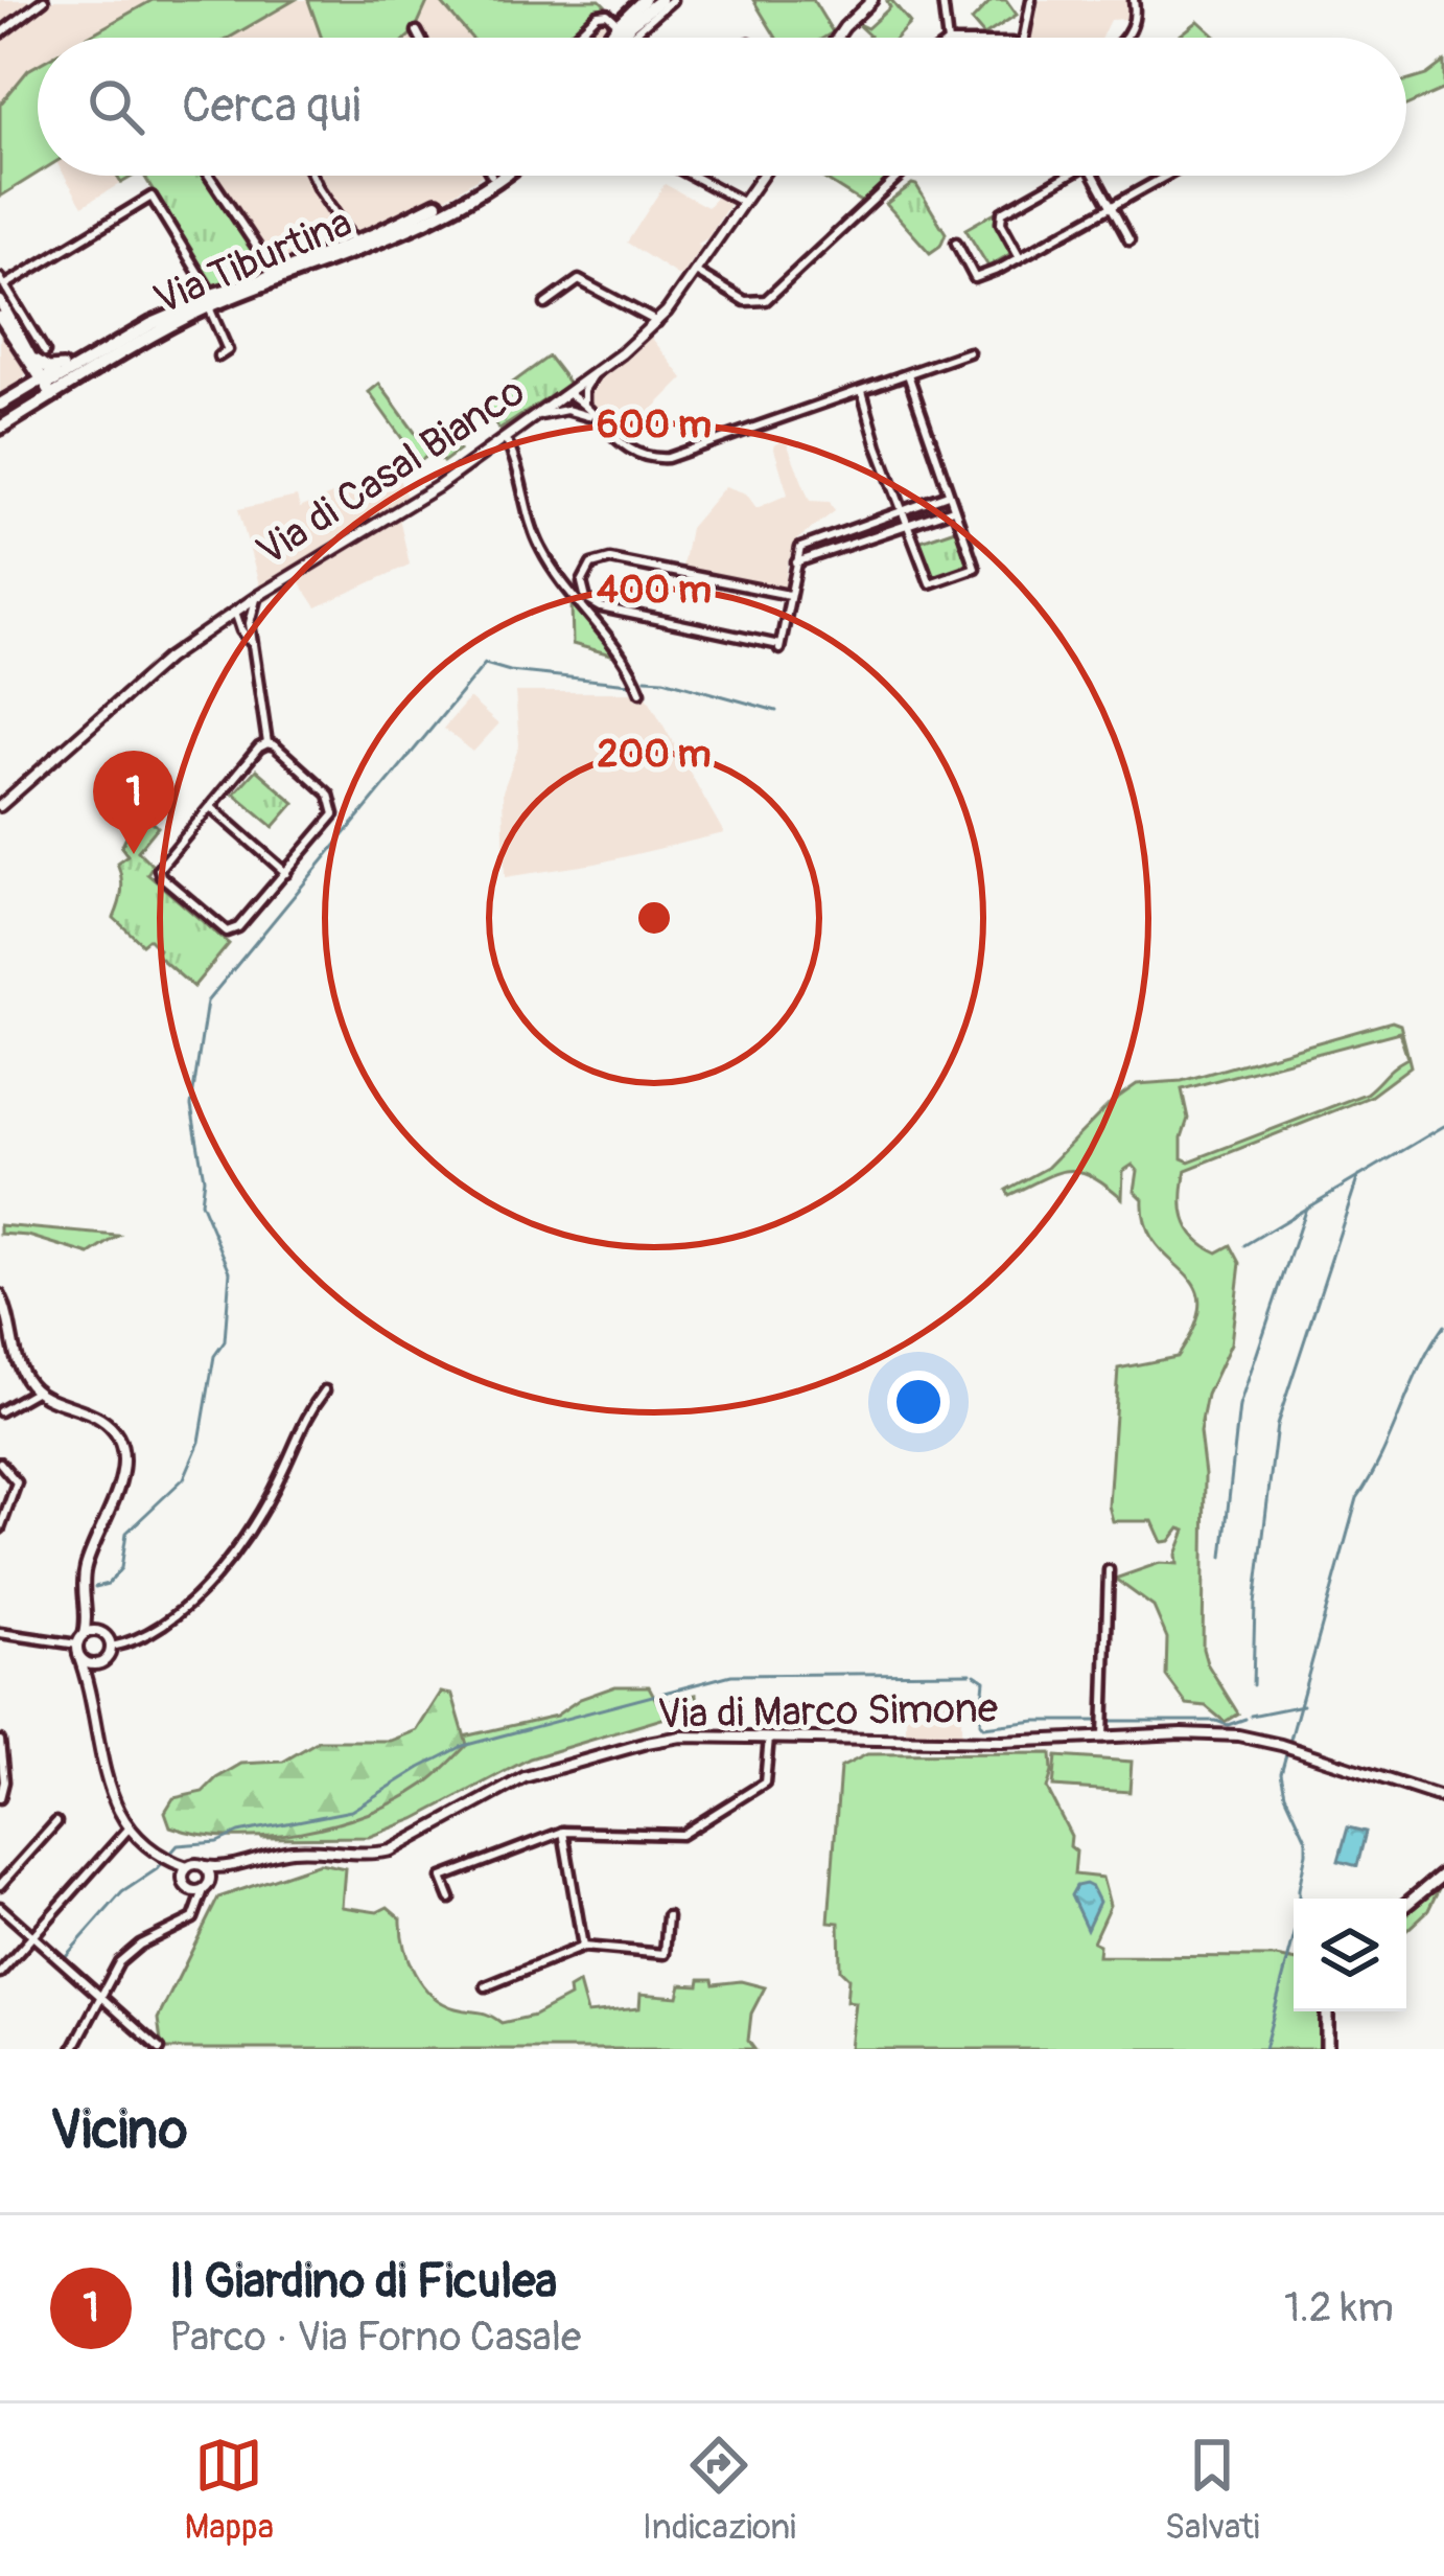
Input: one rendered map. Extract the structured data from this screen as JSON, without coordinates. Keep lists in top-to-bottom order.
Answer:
{
  "streets": {
    "main road": ["Via Tiburtina"],
    "street": ["Via di Casal Bianco", "Via di Marco Simone"]
  },
  "page": {
    "search": "Cerca qui",
    "pins": "1",
    "heading": "Vicino",
    "list": [
      {
        "mark": "1",
        "name": "Il Giardino di Ficulea",
        "note": "Parco · Via Forno Casale",
        "value": "1.2 km"
      }
    ],
    "nav": ["Mappa", "Indicazioni", "Salvati"]
  },
  "rings": ["600 m", "400 m", "200 m"]
}
